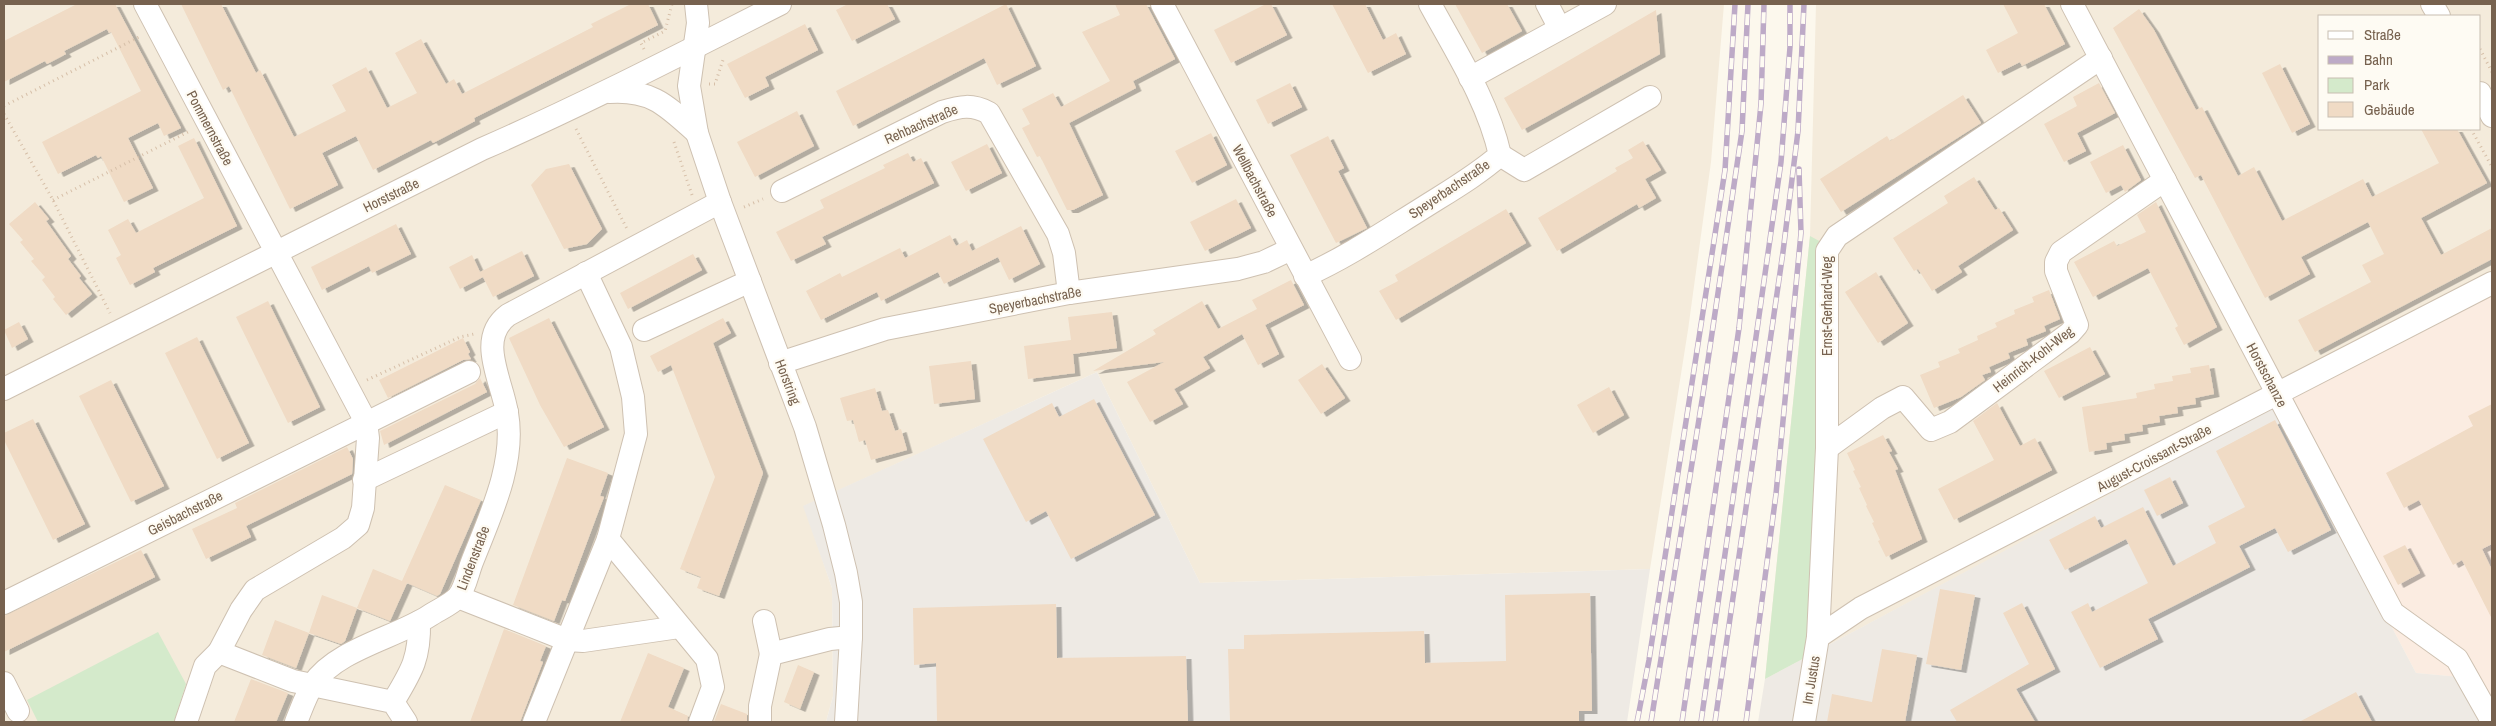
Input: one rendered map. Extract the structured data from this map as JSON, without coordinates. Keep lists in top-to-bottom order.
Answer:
{
  "streets": {
    "street": [
      "Rehbachstraße",
      "Pommernstraße",
      "Wellbachstraße",
      "Speyerbachstraße",
      "Horststraße",
      "Ernst-Gerhard-Weg",
      "Heinrich-Kohl-Weg",
      "Horstschanze",
      "Horstring",
      "August-Croissant-Straße",
      "Geisbachstraße",
      "Lindenstraße",
      "Im Justus"
    ]
  },
  "crossings": [
    ["Rehbachstraße", "Speyerbachstraße"],
    ["Pommernstraße", "Horststraße"],
    ["Wellbachstraße", "Speyerbachstraße"],
    ["Speyerbachstraße", "Horstring"],
    ["Horststraße", "Horstring"],
    ["Ernst-Gerhard-Weg", "Heinrich-Kohl-Weg"],
    ["Ernst-Gerhard-Weg", "Horstschanze"],
    ["Ernst-Gerhard-Weg", "August-Croissant-Straße"],
    ["Ernst-Gerhard-Weg", "Im Justus"],
    ["Heinrich-Kohl-Weg", "Horstschanze"],
    ["Horstschanze", "August-Croissant-Straße"],
    ["August-Croissant-Straße", "Im Justus"]
  ],
  "legend": [
    "Straße",
    "Bahn",
    "Park",
    "Gebäude"
  ]
}
